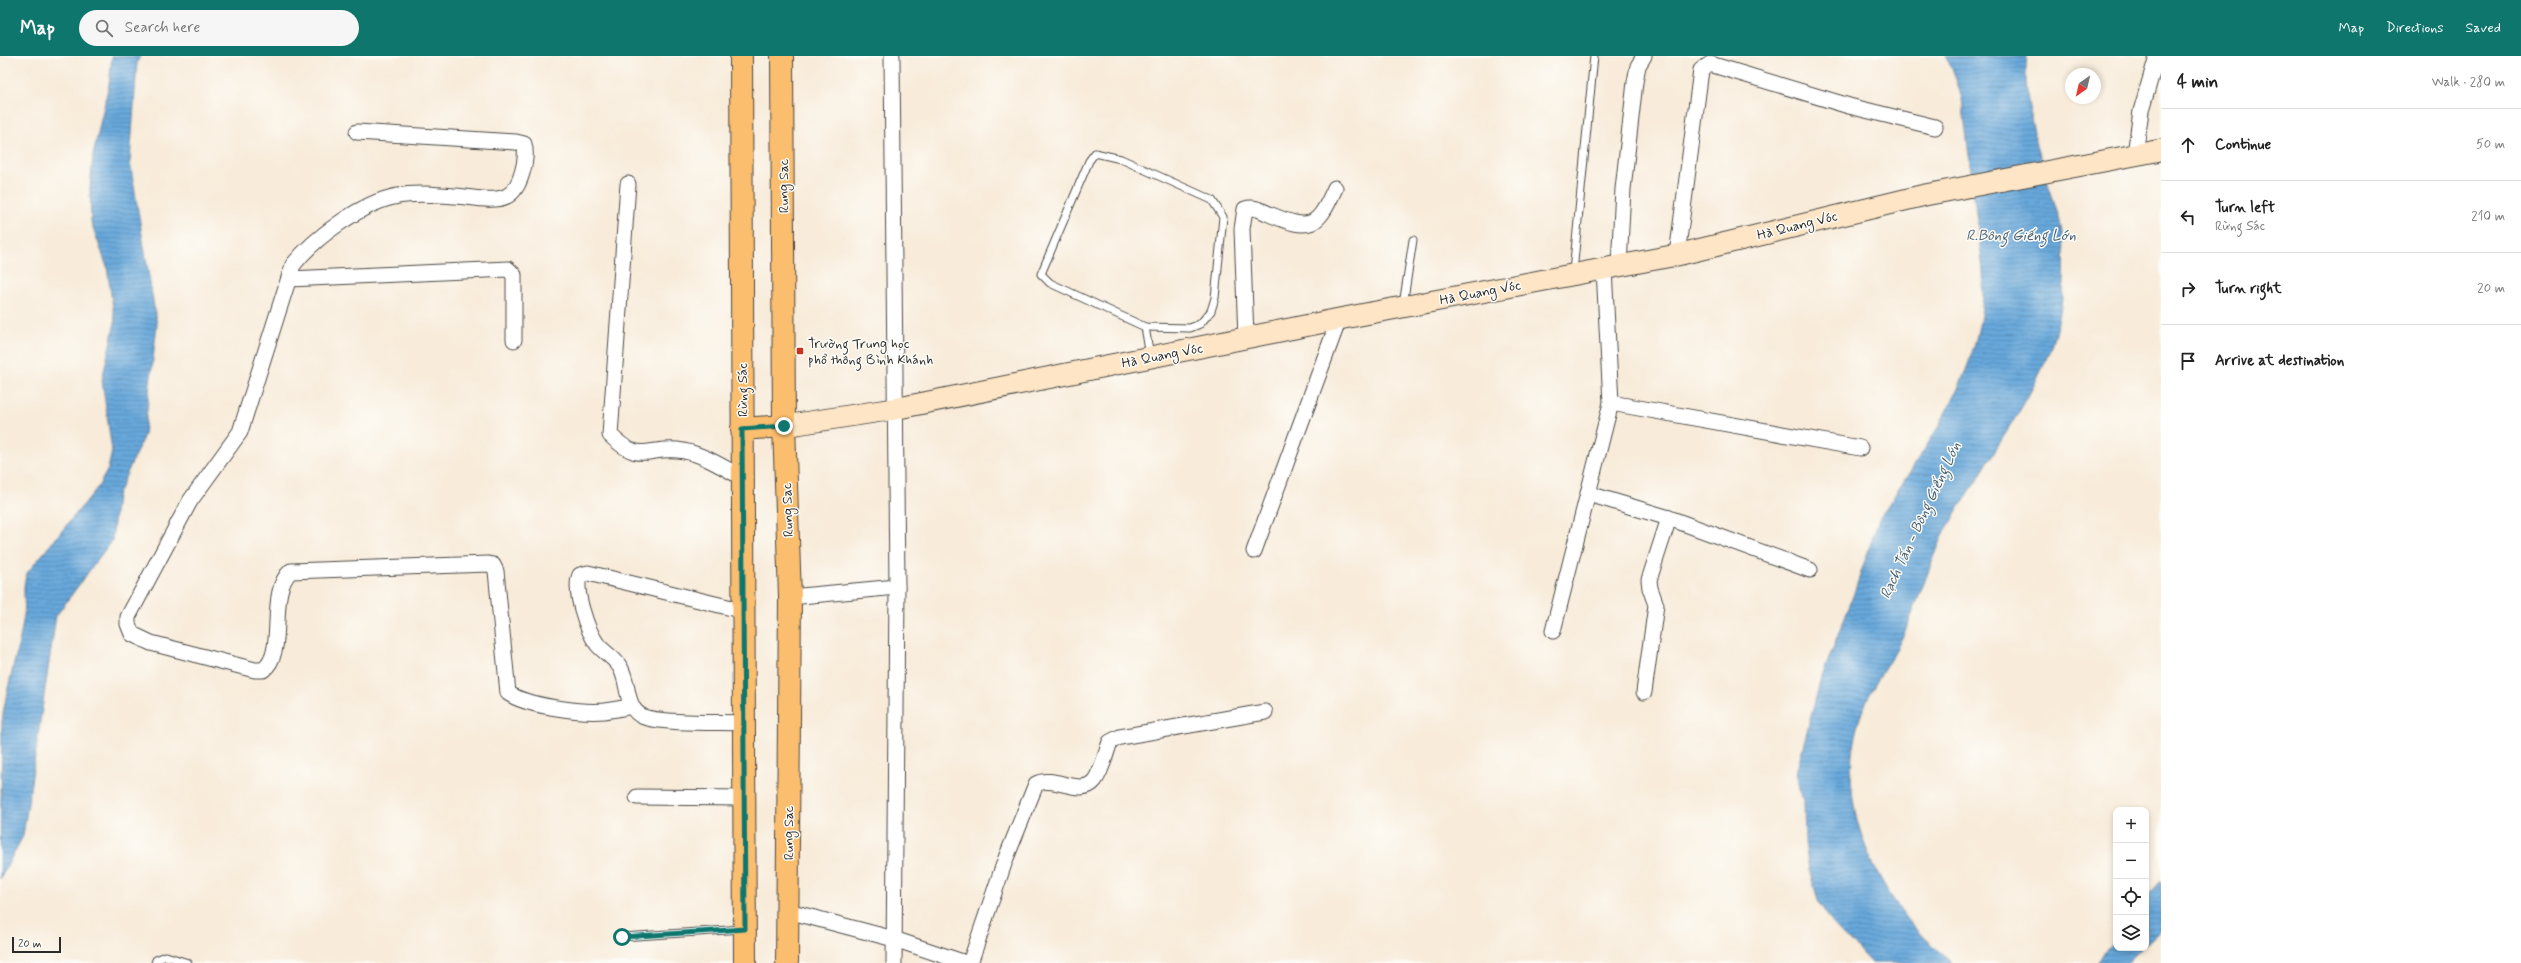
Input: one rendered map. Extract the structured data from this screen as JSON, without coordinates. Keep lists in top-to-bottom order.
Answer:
{
  "streets": {
    "main road": ["Rung Sac", "Rừng Sác"],
    "street": ["Hà Quang Vóc"]
  },
  "crossings": [
    ["Rung Sac", "Hà Quang Vóc"]
  ],
  "water": ["R.Bông Giếng Lớn", "Rạch Tấn - Bông Giếng Lớn"],
  "places": {
    "transit": ["Trường Trung học phổ thông Bình Khánh"]
  },
  "scale_bar": "20 m",
  "north": "bottom left",
  "page": {
    "header": "Map",
    "search": "Search here",
    "nav": ["Map", "Directions", "Saved"],
    "heading": ["4 min", "Walk · 280 m"],
    "list": [
      ["Continue", "50 m"],
      ["Turn left", "Rừng Sác", "210 m"],
      ["Turn right", "20 m"],
      "Arrive at destination"
    ],
    "map_buttons": ["+", "−"],
    "scale": "20 m"
  }
}
